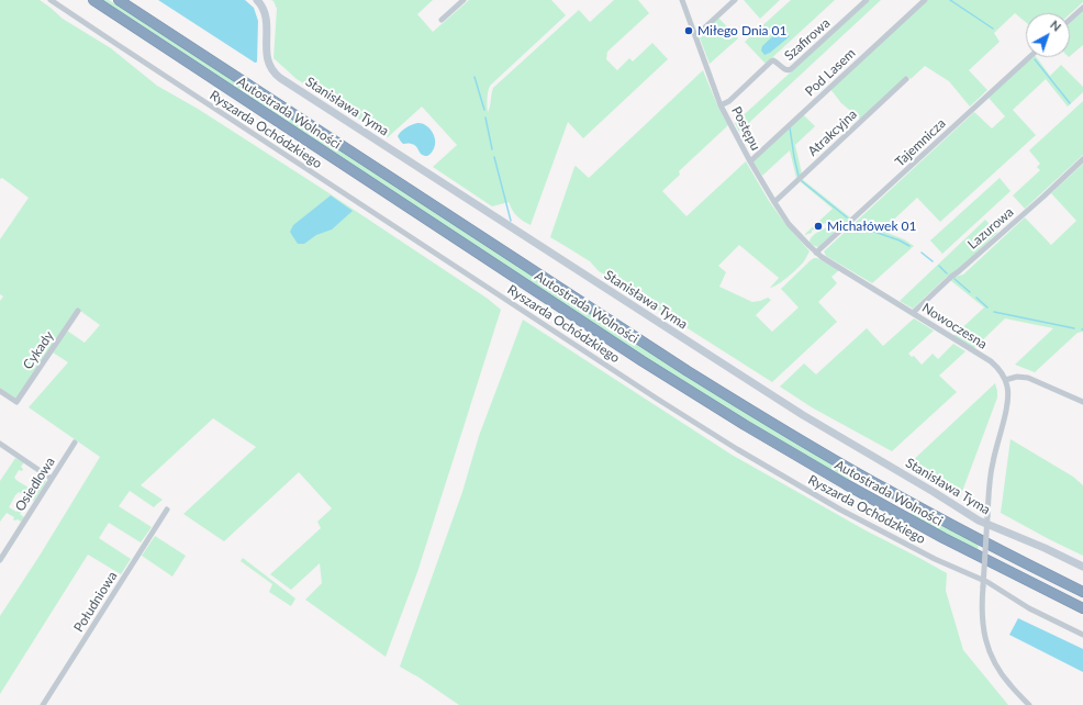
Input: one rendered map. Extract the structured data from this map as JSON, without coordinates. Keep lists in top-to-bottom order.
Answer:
{
  "streets": {
    "highway": ["Autostrada Wolności"],
    "street": [
      "Szafirowa",
      "Pod Lasem",
      "Stanisława Tyma",
      "Postępu",
      "Ryszarda Ochódzkiego",
      "Atrakcyjna",
      "Tajemnicza",
      "Lazurowa",
      "Nowoczesna",
      "Cykady",
      "Osiedlowa",
      "Południowa"
    ]
  },
  "crossings": [
    ["Szafirowa", "Postępu"],
    ["Pod Lasem", "Postępu"],
    ["Postępu", "Atrakcyjna"],
    ["Postępu", "Tajemnicza"],
    ["Postępu", "Nowoczesna"],
    ["Tajemnicza", "Nowoczesna"],
    ["Lazurowa", "Nowoczesna"]
  ],
  "places": ["Miłego Dnia 01", "Michałówek 01"],
  "north": "top right"
}
